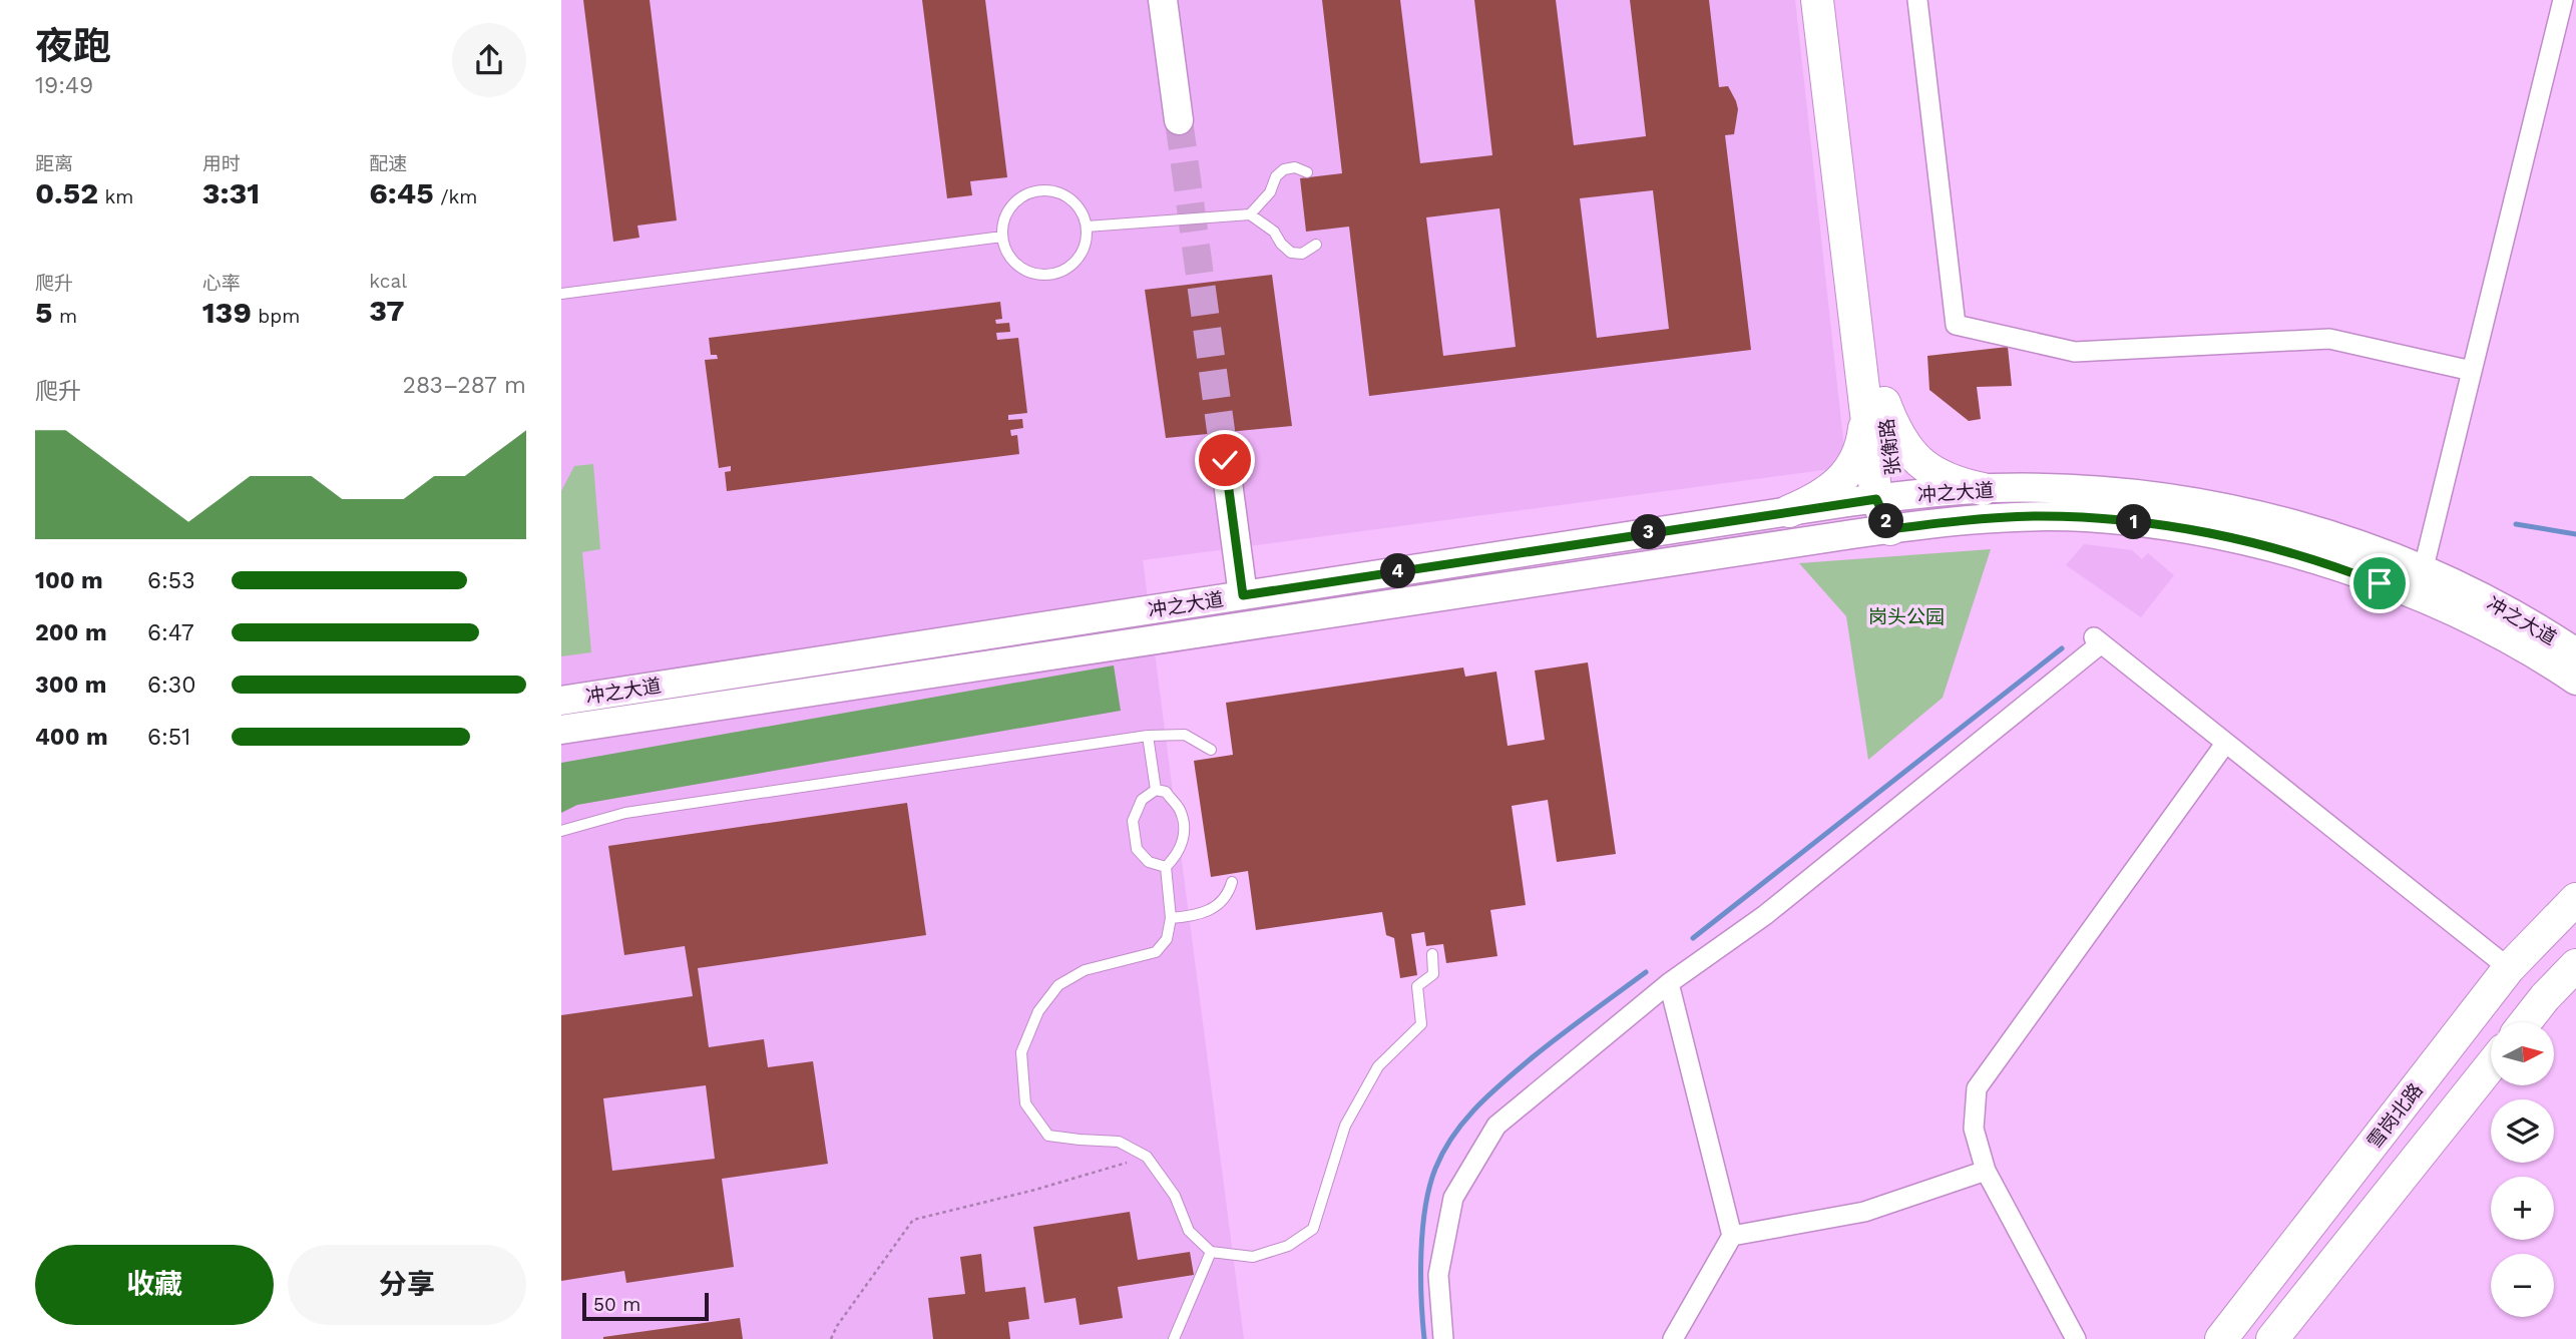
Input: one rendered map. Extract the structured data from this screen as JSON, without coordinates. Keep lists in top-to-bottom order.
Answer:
{
  "streets": {
    "main road": ["张衡路", "冲之大道", "雪岗北路"]
  },
  "crossings": [
    ["张衡路", "冲之大道"]
  ],
  "parks": ["岗头公园"],
  "scale_bar": "50 m",
  "north": "right",
  "page": {
    "heading": ["夜跑", "19:49"],
    "stats": [
      ["距离", "0.52 km"],
      ["用时", "3:31"],
      ["配速", "6:45 /km"],
      ["爬升", "5 m"],
      ["心率", "139 bpm"],
      ["kcal", "37"]
    ],
    "chart": ["爬升", "283–287 m"],
    "pins": [
      "2",
      "1",
      "3",
      "4"
    ],
    "list": [
      {
        "name": "100 m",
        "note": "6:53"
      },
      {
        "name": "200 m",
        "note": "6:47"
      },
      {
        "name": "300 m",
        "note": "6:30"
      },
      {
        "name": "400 m",
        "note": "6:51"
      }
    ],
    "map_buttons": ["+", "−"],
    "buttons": ["收藏", "分享"],
    "scale": "50 m"
  }
}
